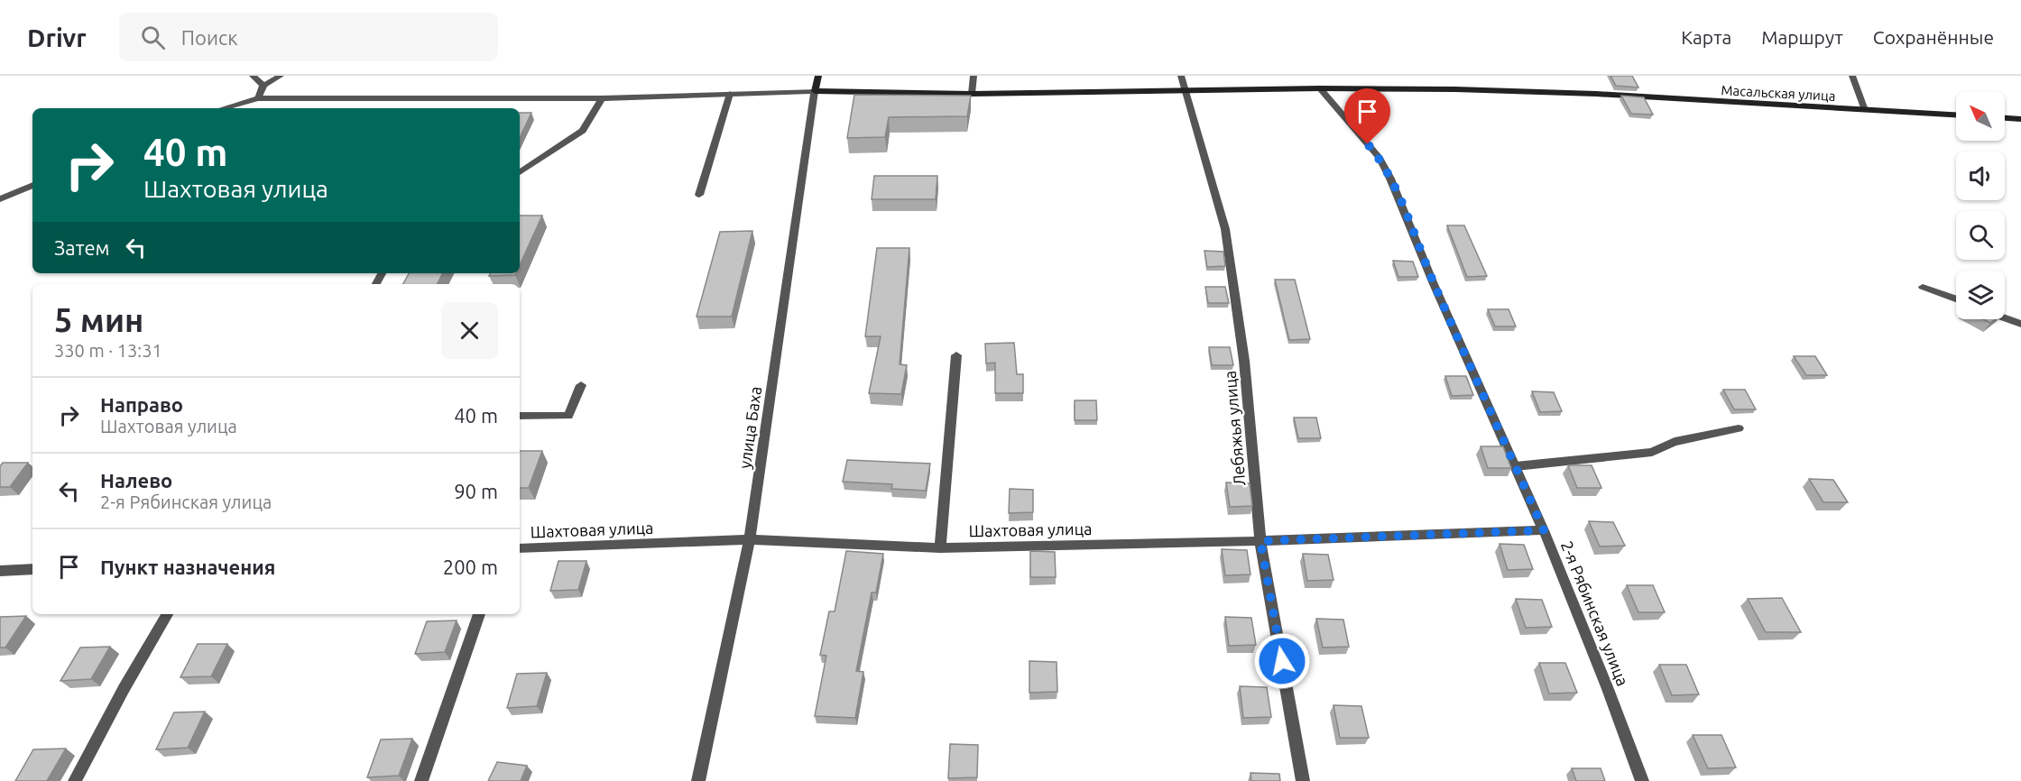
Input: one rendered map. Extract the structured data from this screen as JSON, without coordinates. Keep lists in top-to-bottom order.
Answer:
{
  "streets": {
    "street": [
      "Масальская улица",
      "улица Баха",
      "Лебяжья улица",
      "Шахтовая улица",
      "2-я Рябинская улица"
    ]
  },
  "crossings": [
    ["Масальская улица", "улица Баха"],
    ["Масальская улица", "Лебяжья улица"],
    ["Масальская улица", "2-я Рябинская улица"],
    ["улица Баха", "Шахтовая улица"],
    ["Лебяжья улица", "Шахтовая улица"],
    ["Шахтовая улица", "2-я Рябинская улица"]
  ],
  "north": "top left",
  "page": {
    "header": "Drivr",
    "search": "Поиск",
    "nav": ["Карта", "Маршрут", "Сохранённые"],
    "turn": ["40 m", "Шахтовая улица"],
    "then": "Затем",
    "heading": ["5 мин", "330 m · 13:31"],
    "list": [
      {
        "name": "Направо",
        "note": "Шахтовая улица",
        "value": "40 m"
      },
      {
        "name": "Налево",
        "note": "2-я Рябинская улица",
        "value": "90 m"
      },
      {
        "name": "Пункт назначения",
        "value": "200 m"
      }
    ]
  }
}
